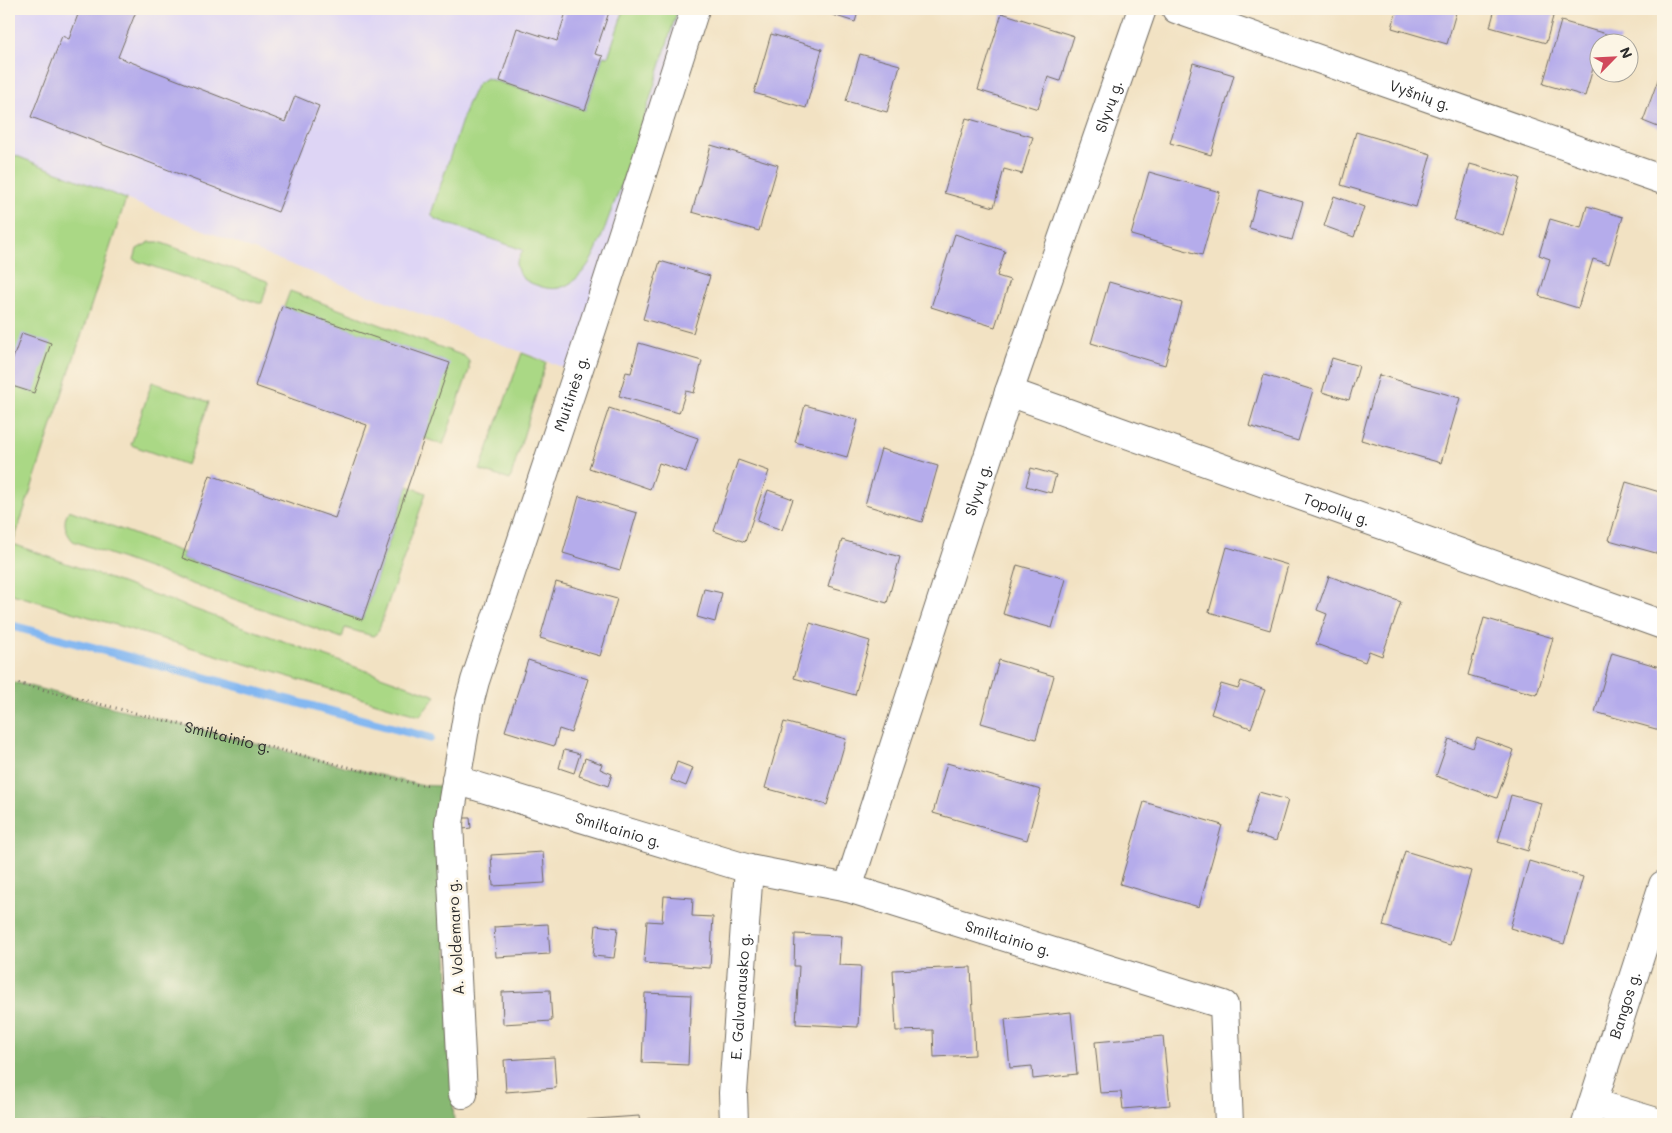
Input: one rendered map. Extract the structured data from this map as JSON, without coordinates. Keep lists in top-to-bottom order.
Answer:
{
  "streets": {
    "street": [
      "Vyšnių g.",
      "Slyvų g.",
      "Muitinės g.",
      "Topolių g.",
      "Smiltainio g.",
      "A. Voldemaro g.",
      "E. Galvanausko g.",
      "Bangos g."
    ]
  },
  "crossings": [
    ["Slyvų g.", "Topolių g."],
    ["Slyvų g.", "Smiltainio g."],
    ["Muitinės g.", "Smiltainio g."],
    ["Muitinės g.", "A. Voldemaro g."],
    ["Smiltainio g.", "A. Voldemaro g."],
    ["Smiltainio g.", "E. Galvanausko g."]
  ],
  "north": "top right"
}
